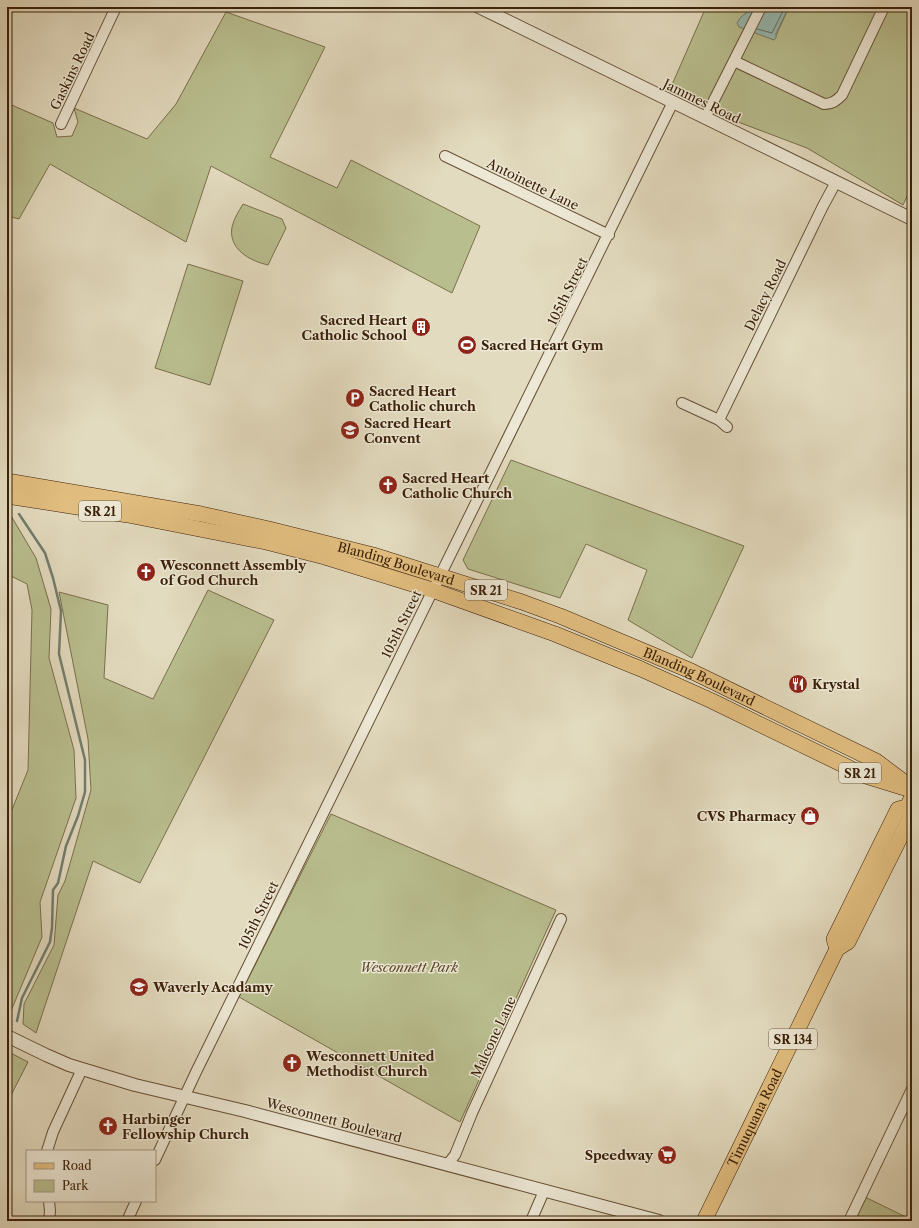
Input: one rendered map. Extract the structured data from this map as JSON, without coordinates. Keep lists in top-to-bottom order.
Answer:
{
  "streets": {
    "main road": [
      "SR 21",
      "Blanding Boulevard",
      "SR 134",
      "Timuquana Road"
    ],
    "street": [
      "Gaskins Road",
      "Jammes Road",
      "Antoinette Lane",
      "105th Street",
      "Delacy Road",
      "Malcone Lane",
      "Wesconnett Boulevard"
    ]
  },
  "crossings": [
    ["Jammes Road", "105th Street"],
    ["Jammes Road", "Delacy Road"],
    ["Antoinette Lane", "105th Street"],
    ["105th Street", "Blanding Boulevard"],
    ["105th Street", "Wesconnett Boulevard"],
    ["Malcone Lane", "Wesconnett Boulevard"]
  ],
  "parks": ["Wesconnett Park"],
  "places": {
    "building": ["Sacred Heart Catholic School"],
    "sports": ["Sacred Heart Gym"],
    "parking": ["Sacred Heart Catholic church"],
    "school or university": ["Sacred Heart Convent", "Waverly Acadamy"],
    "church": [
      "Sacred Heart Catholic Church",
      "Wesconnett Assembly of God Church",
      "Wesconnett United Methodist Church",
      "Harbinger Fellowship Church"
    ],
    "restaurant": ["Krystal"],
    "shop": ["CVS Pharmacy"],
    "supermarket": ["Speedway"]
  },
  "legend": ["Road", "Park"]
}
